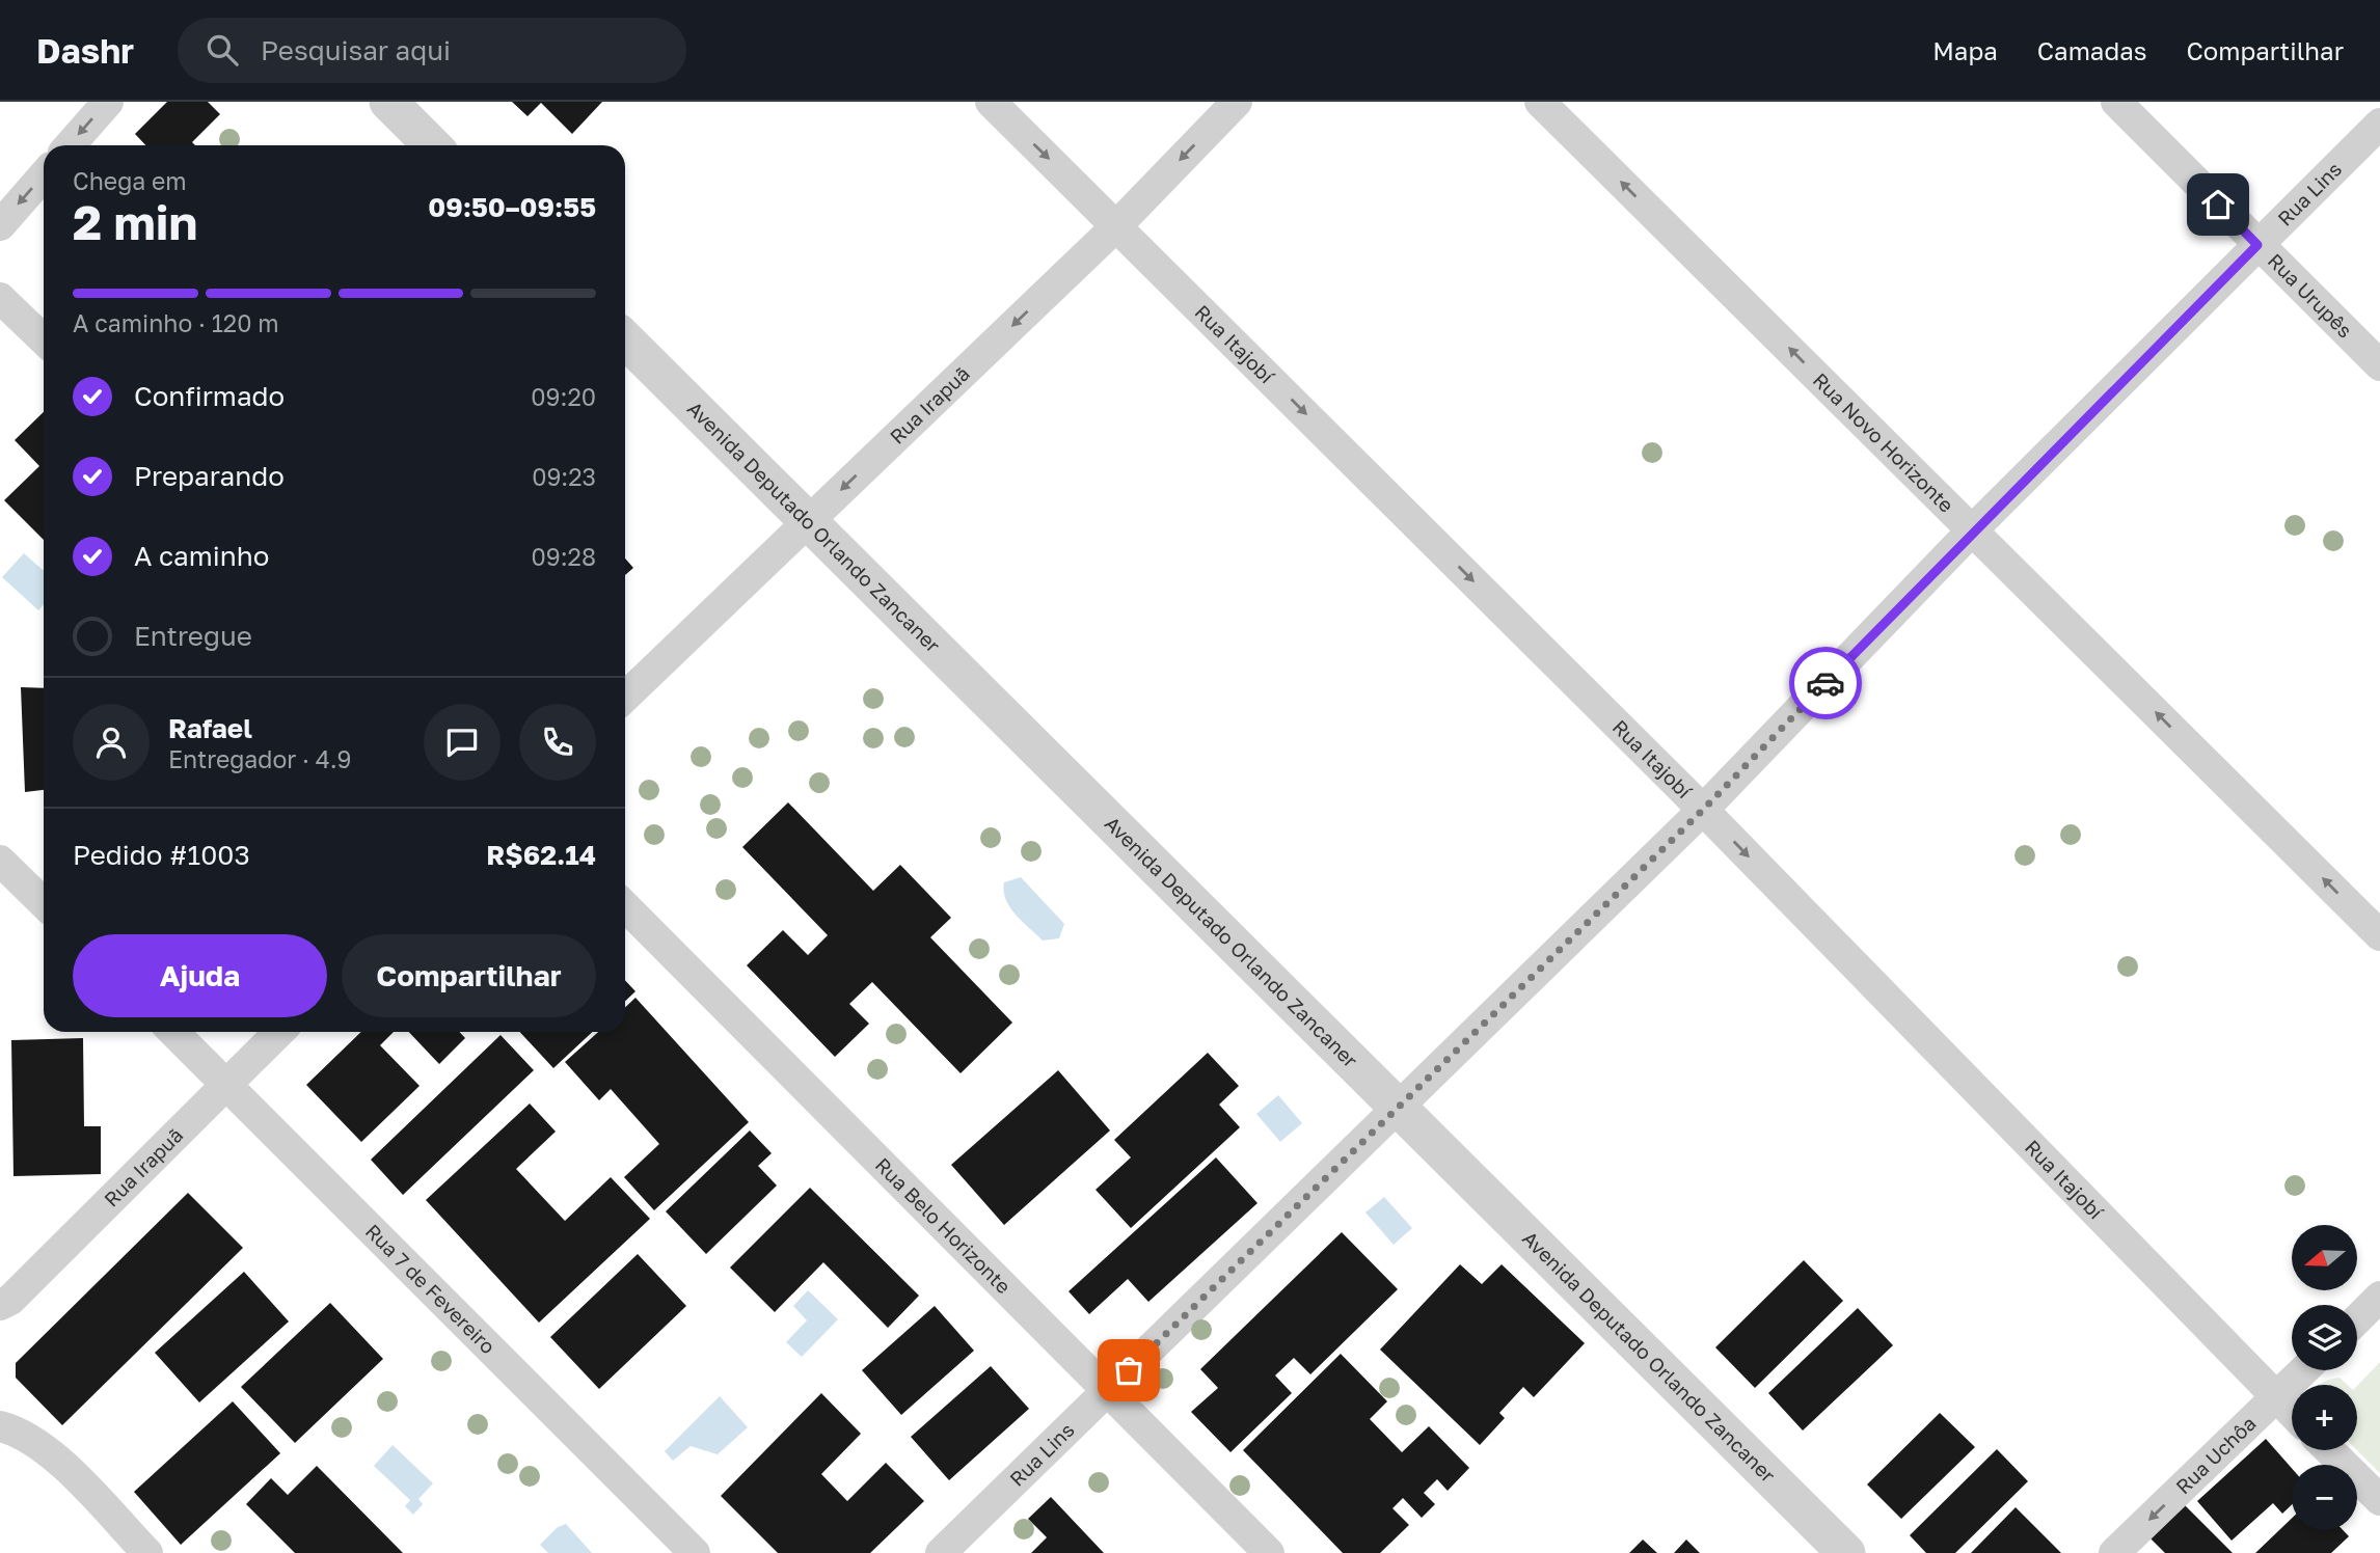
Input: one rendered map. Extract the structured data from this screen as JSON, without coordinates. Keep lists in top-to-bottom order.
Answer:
{
  "streets": {
    "street": [
      "Rua Lins",
      "Rua Urupês",
      "Rua Itajobí",
      "Rua Irapuã",
      "Rua Novo Horizonte",
      "Avenida Deputado Orlando Zancaner",
      "Rua Belo Horizonte",
      "Rua 7 de Fevereiro",
      "Rua Uchôa"
    ]
  },
  "crossings": [
    ["Rua Lins", "Rua Urupês"],
    ["Rua Lins", "Rua Itajobí"],
    ["Rua Lins", "Rua Novo Horizonte"],
    ["Rua Lins", "Avenida Deputado Orlando Zancaner"],
    ["Rua Lins", "Rua Belo Horizonte"],
    ["Rua Itajobí", "Rua Irapuã"],
    ["Rua Itajobí", "Rua Uchôa"],
    ["Rua Irapuã", "Avenida Deputado Orlando Zancaner"],
    ["Rua Irapuã", "Rua 7 de Fevereiro"]
  ],
  "one_way": [
    "Rua Itajobí",
    "Rua Irapuã",
    "Rua Novo Horizonte",
    "Rua Uchôa"
  ],
  "north": "left",
  "page": {
    "header": "Dashr",
    "search": "Pesquisar aqui",
    "nav": ["Mapa", "Camadas", "Compartilhar"],
    "heading": ["2 min", "Chega em", "09:50–09:55"],
    "panel": [
      "Rafael",
      "Entregador · 4.9",
      "Pedido #1003",
      "R$62.14"
    ],
    "bar": "A caminho · 120 m",
    "list": [
      ["Confirmado", "09:20"],
      ["Preparando", "09:23"],
      ["A caminho", "09:28"],
      "Entregue"
    ],
    "buttons": ["Ajuda", "Compartilhar"],
    "map_buttons": ["+", "−"]
  }
}
